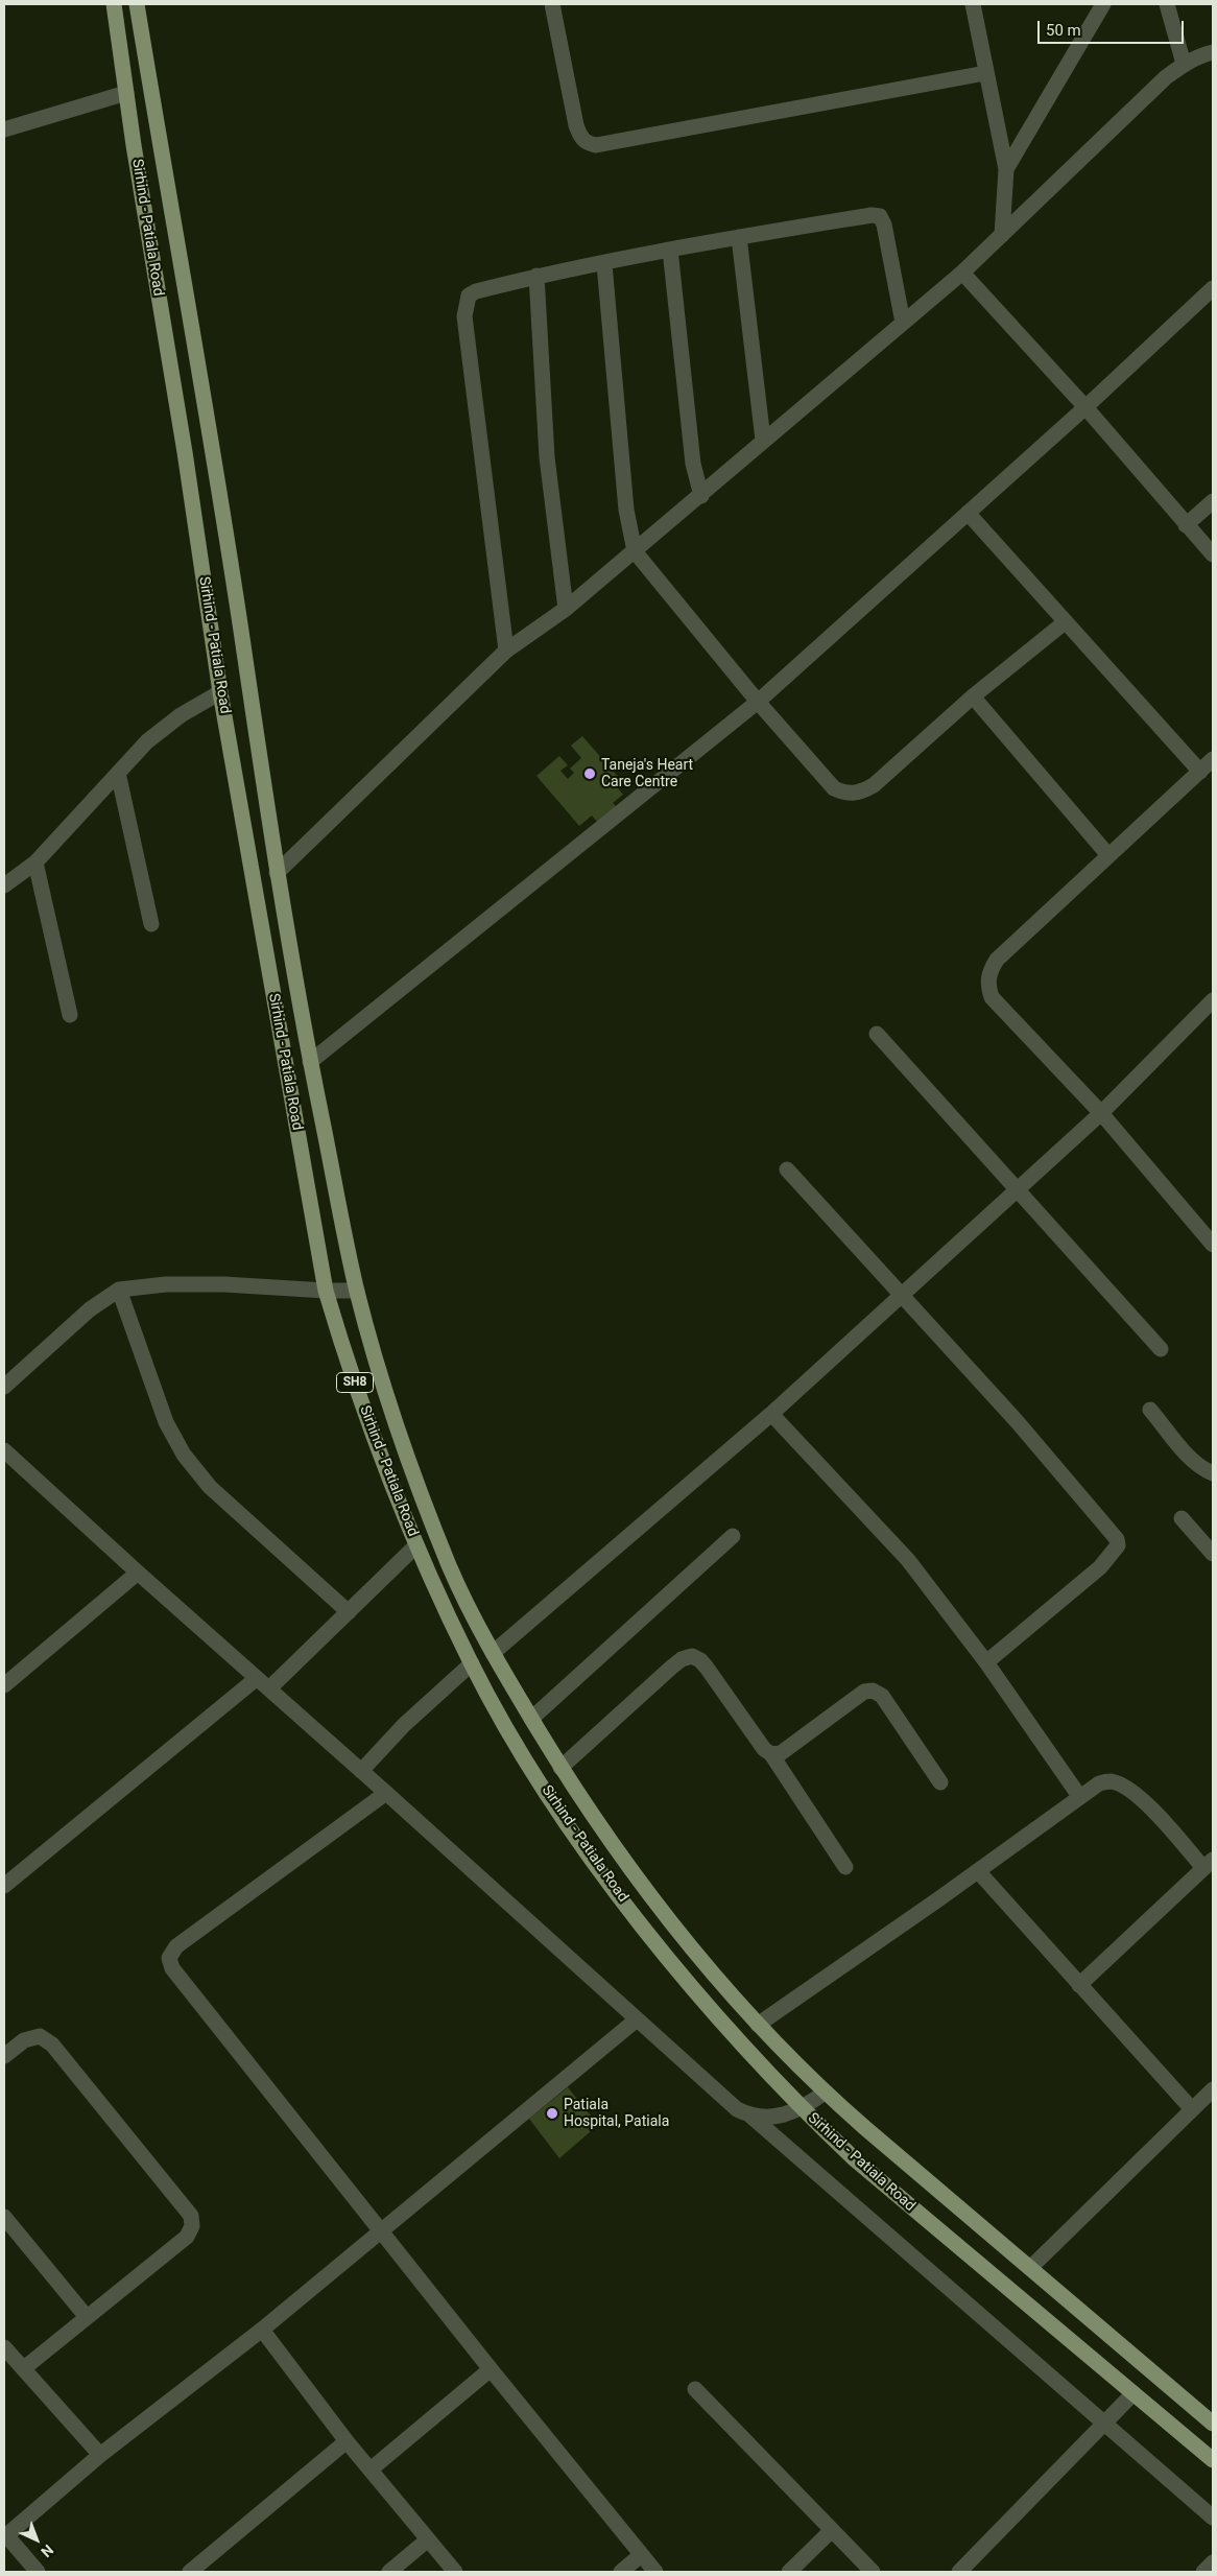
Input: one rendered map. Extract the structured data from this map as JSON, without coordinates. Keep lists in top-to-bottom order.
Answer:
{
  "streets": {
    "main road": ["Sirhind - Patiala Road", "SH8"]
  },
  "places": ["Taneja's Heart Care Centre", "Patiala Hospital, Patiala"],
  "scale_bar": "50 m",
  "north": "bottom right"
}
